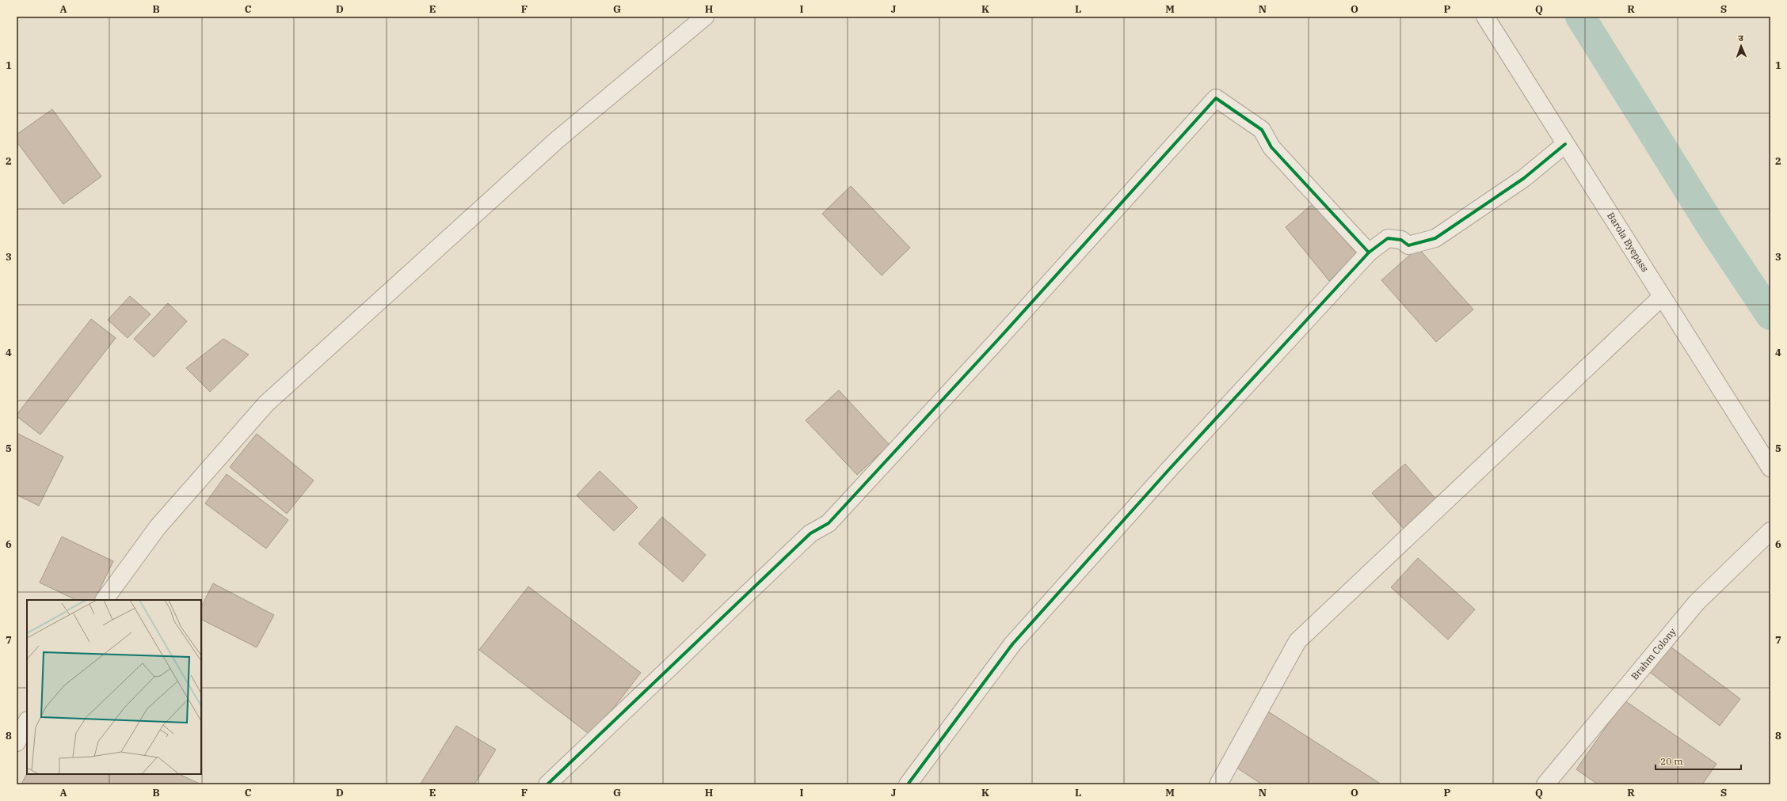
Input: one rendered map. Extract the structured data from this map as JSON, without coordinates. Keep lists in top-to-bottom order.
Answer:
{
  "streets": {
    "street": ["Barola Byepass", "Brahm Colony"]
  },
  "scale_bar": "20 m",
  "north": "top",
  "grid": {
    "columns": [
      "A",
      "B",
      "C",
      "D",
      "E",
      "F",
      "G",
      "H",
      "I",
      "J",
      "K",
      "L",
      "M",
      "N",
      "O",
      "P",
      "Q",
      "R",
      "S"
    ],
    "rows": [
      "1",
      "2",
      "3",
      "4",
      "5",
      "6",
      "7",
      "8"
    ]
  }
}
